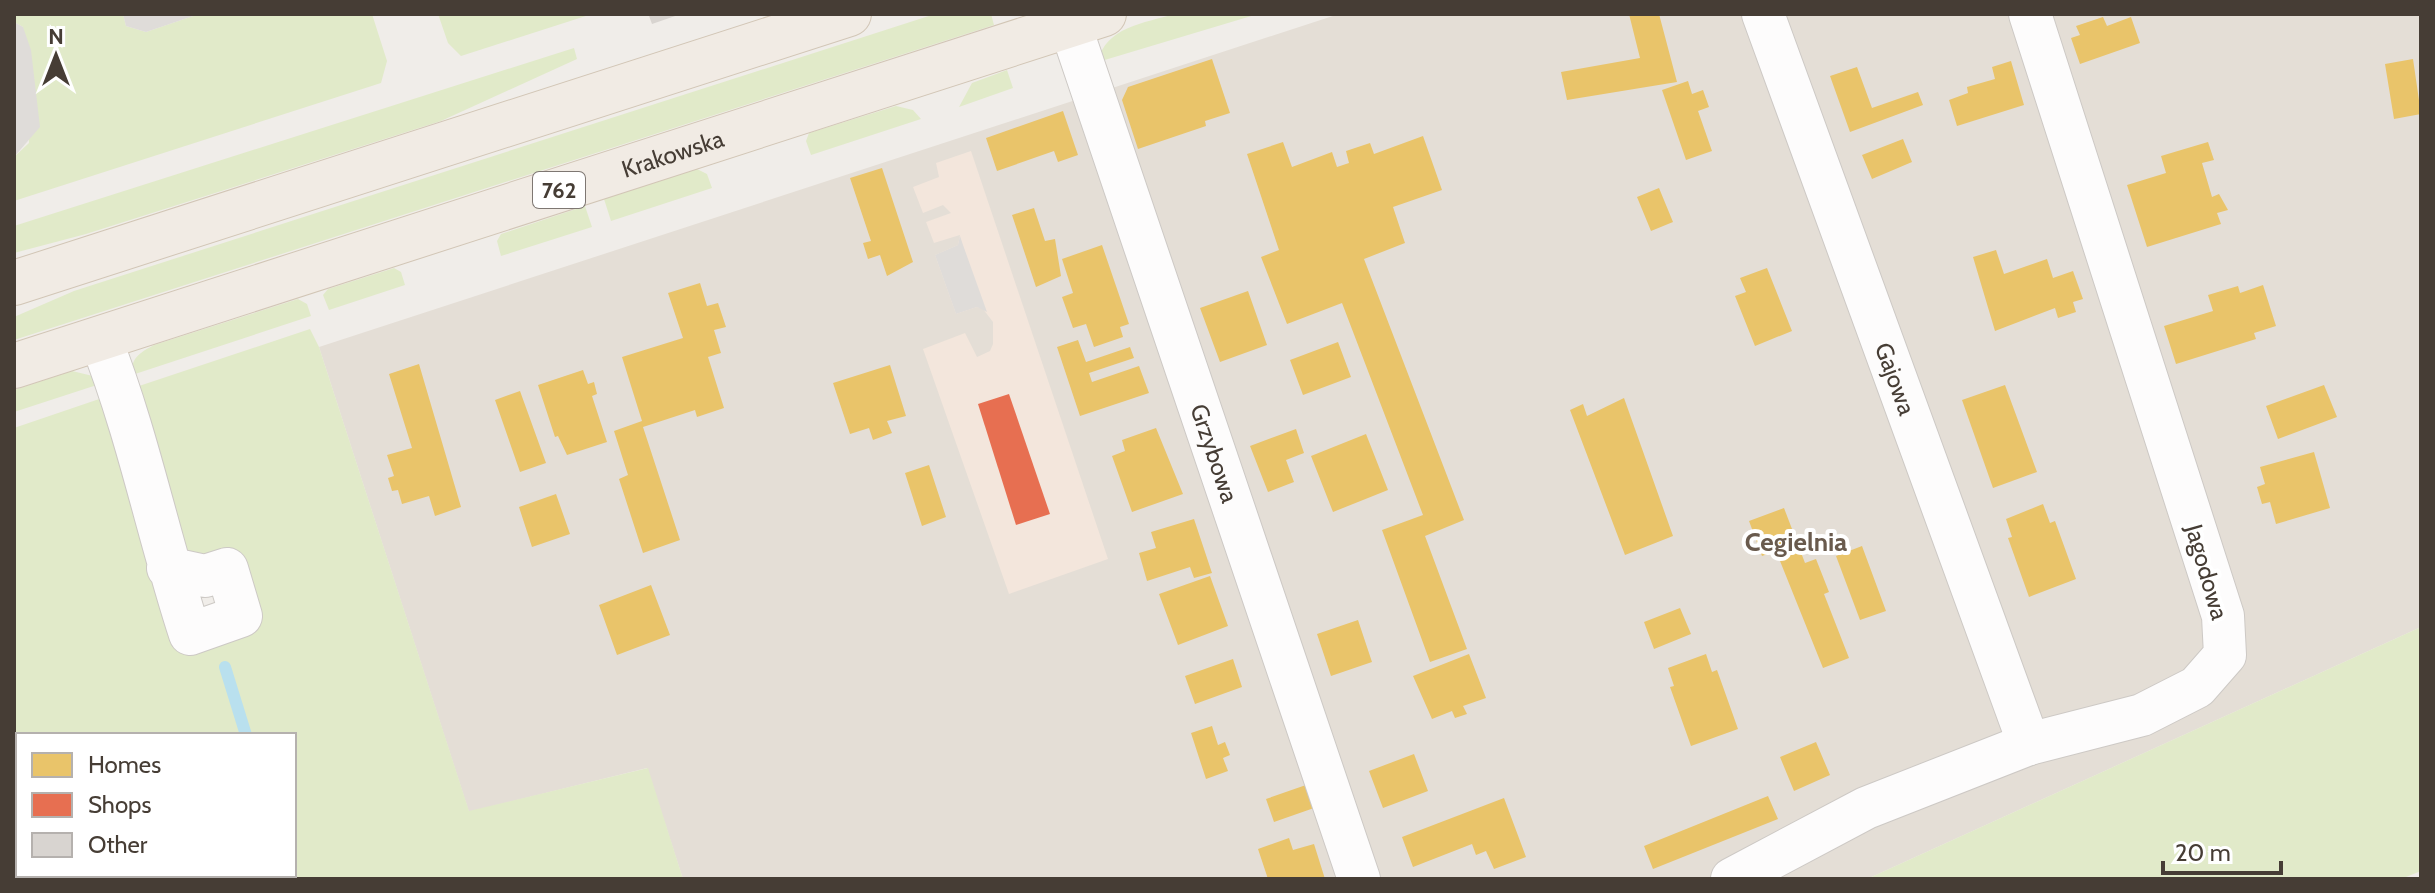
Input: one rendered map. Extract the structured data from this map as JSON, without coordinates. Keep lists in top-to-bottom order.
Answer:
{
  "streets": {
    "main road": ["Krakowska", "762"],
    "street": ["Gajowa", "Grzybowa", "Jagodowa"]
  },
  "crossings": [
    ["Krakowska", "Grzybowa"],
    ["Gajowa", "Jagodowa"]
  ],
  "districts": ["Cegielnia"],
  "legend": ["Homes", "Shops", "Other"],
  "scale_bar": "20 m",
  "north": "top"
}
